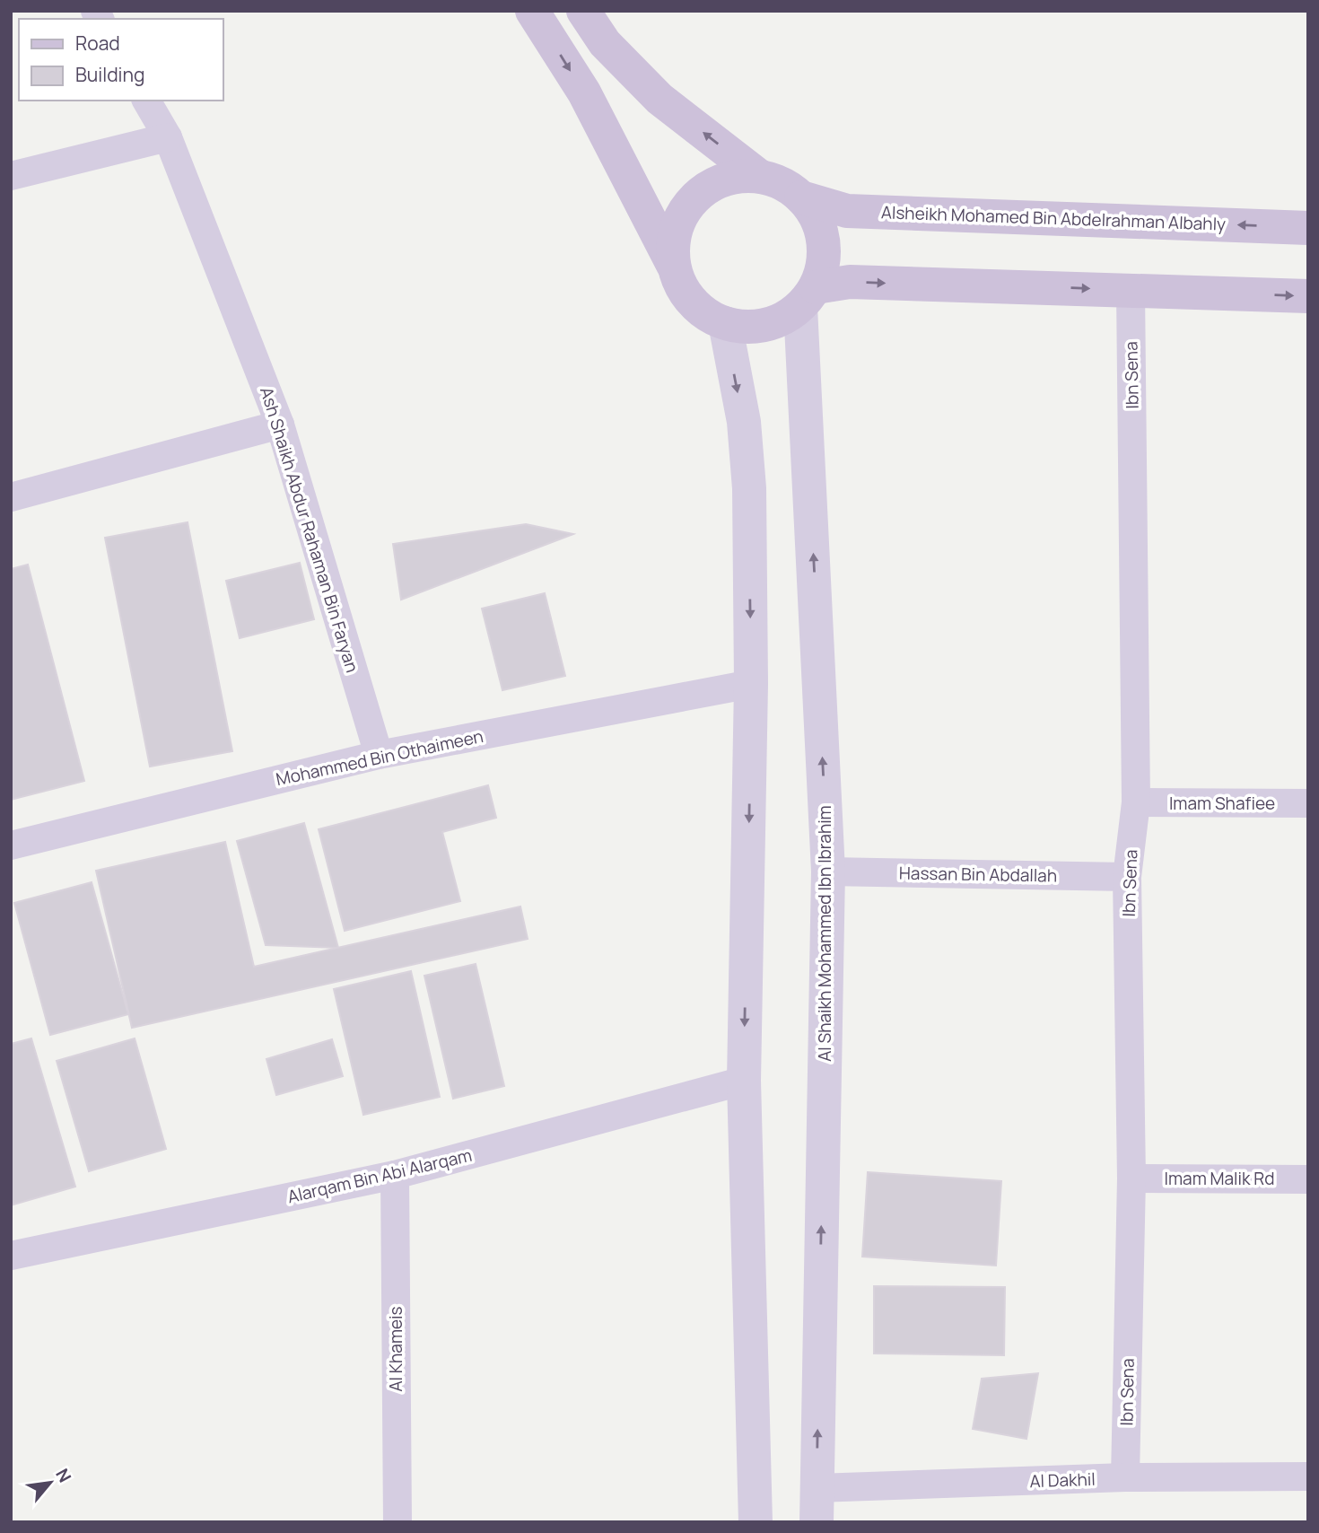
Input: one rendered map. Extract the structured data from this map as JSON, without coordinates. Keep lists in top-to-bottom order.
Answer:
{
  "streets": {
    "main road": ["Alsheikh Mohamed Bin Abdelrahman Albahly"],
    "street": [
      "Ibn Sena",
      "Ash Shaikh Abdur Rahaman Bin Faryan",
      "Mohammed Bin Othaimeen",
      "Imam Shafiee",
      "Hassan Bin Abdallah",
      "Al Shaikh Mohammed Ibn Ibrahim",
      "Alarqam Bin Abi Alarqam",
      "Imam Malik Rd",
      "Al Khameis",
      "Al Dakhil"
    ]
  },
  "crossings": [
    ["Alsheikh Mohamed Bin Abdelrahman Albahly", "Al Shaikh Mohammed Ibn Ibrahim"],
    ["Ibn Sena", "Imam Shafiee"],
    ["Ibn Sena", "Hassan Bin Abdallah"],
    ["Ibn Sena", "Imam Malik Rd"],
    ["Ibn Sena", "Al Dakhil"],
    ["Ash Shaikh Abdur Rahaman Bin Faryan", "Mohammed Bin Othaimeen"],
    ["Hassan Bin Abdallah", "Al Shaikh Mohammed Ibn Ibrahim"],
    ["Al Shaikh Mohammed Ibn Ibrahim", "Al Dakhil"],
    ["Alarqam Bin Abi Alarqam", "Al Khameis"]
  ],
  "legend": ["Road", "Building"],
  "north": "top right"
}
